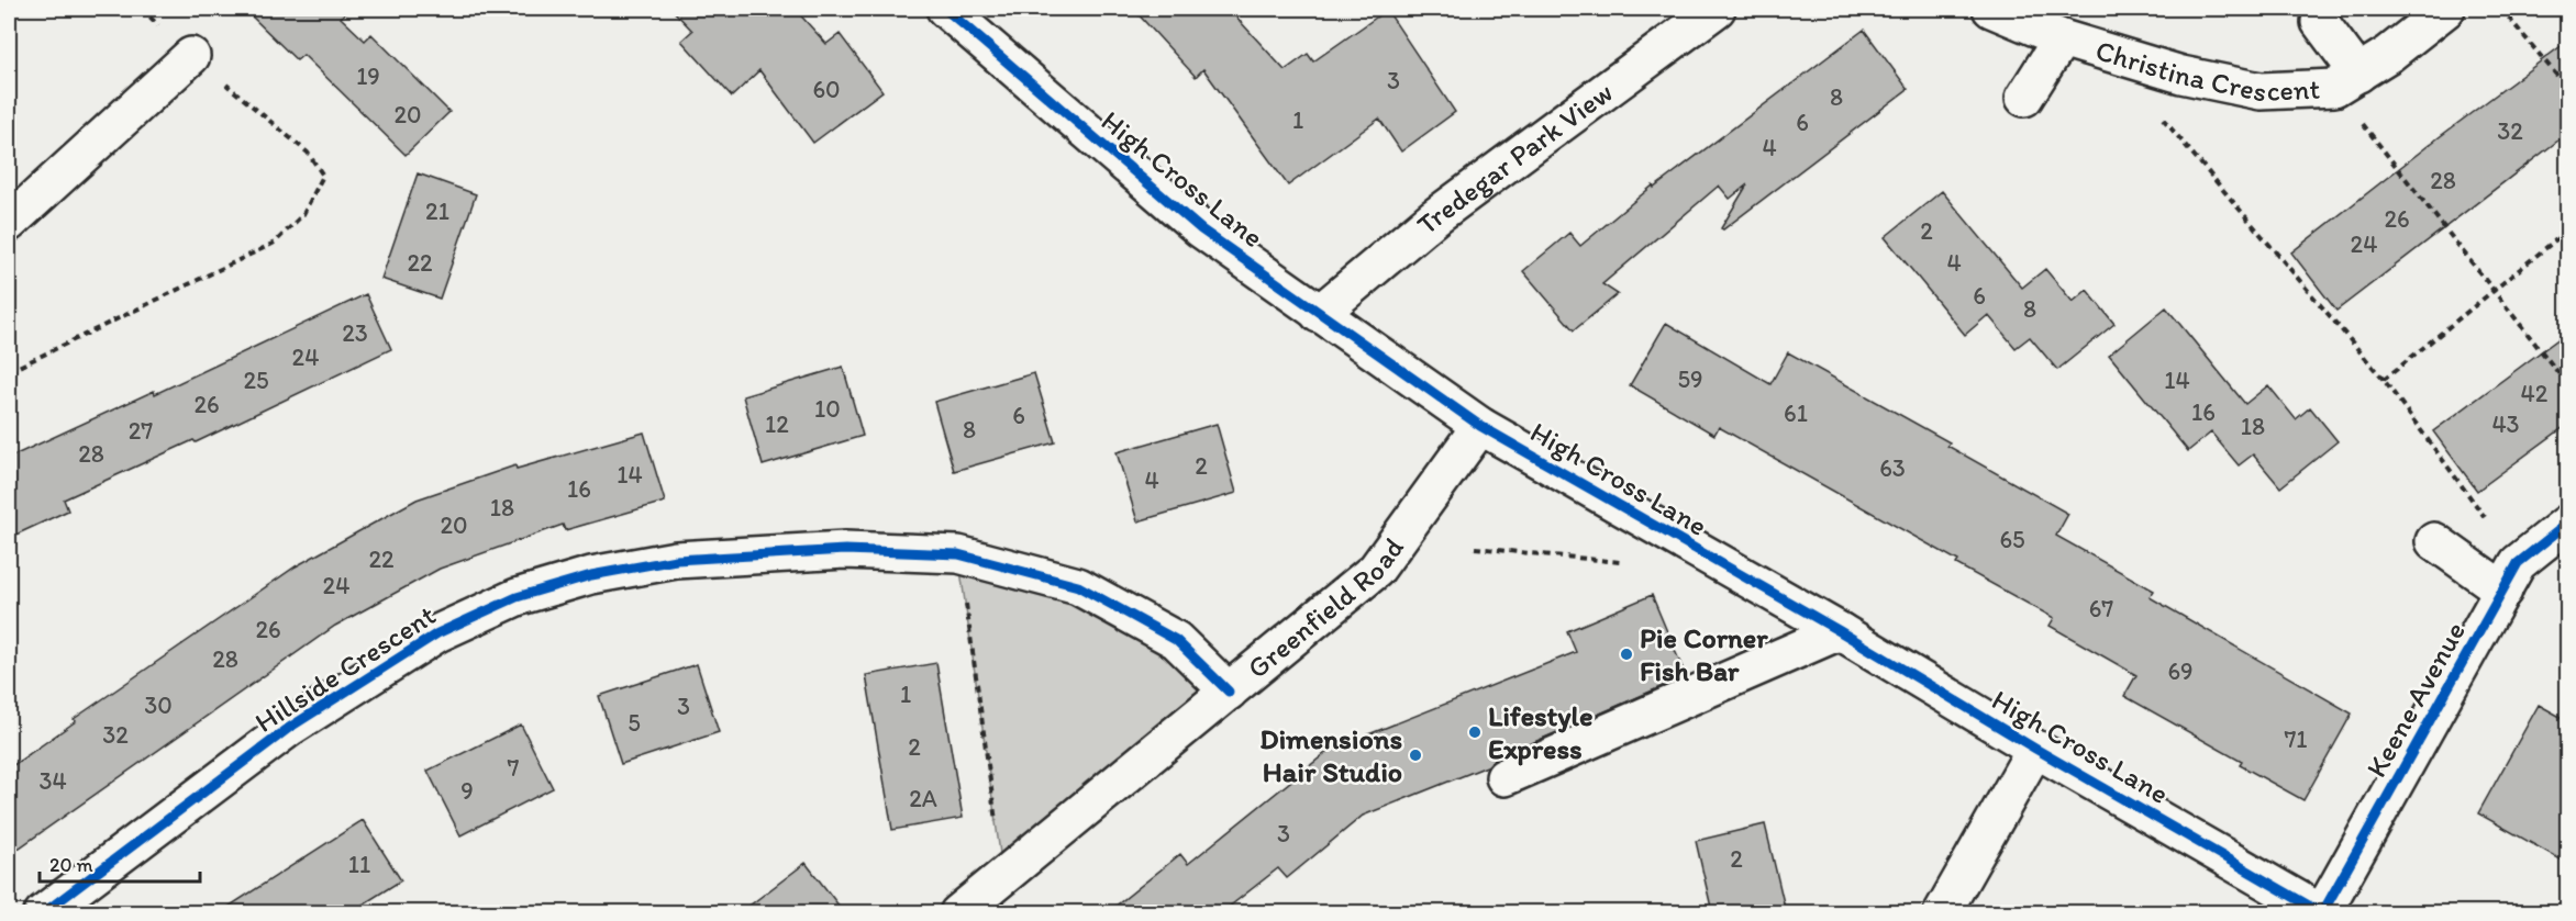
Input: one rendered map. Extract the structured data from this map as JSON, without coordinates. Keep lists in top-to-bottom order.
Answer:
{
  "streets": {
    "street": [
      "Christina Crescent",
      "Tredegar Park View",
      "High Cross Lane",
      "Greenfield Road",
      "Hillside Crescent",
      "Keene Avenue"
    ]
  },
  "crossings": [
    ["Tredegar Park View", "High Cross Lane"],
    ["High Cross Lane", "Greenfield Road"],
    ["High Cross Lane", "Keene Avenue"],
    ["Greenfield Road", "Hillside Crescent"]
  ],
  "places": ["Pie Corner Fish Bar", "Lifestyle Express", "Dimensions Hair Studio"],
  "house_numbers": [
    "19",
    "3",
    "60",
    "8",
    "20",
    "1",
    "6",
    "32",
    "4",
    "28",
    "21",
    "26",
    "2",
    "24",
    "22",
    "4",
    "6",
    "8",
    "23",
    "24",
    "59",
    "25",
    "14",
    "42",
    "26",
    "10",
    "16",
    "61",
    "6",
    "12",
    "43",
    "18",
    "8",
    "27",
    "28",
    "2",
    "63",
    "14",
    "4",
    "16",
    "18",
    "20",
    "65",
    "22",
    "24",
    "67",
    "26",
    "28",
    "69",
    "1",
    "30",
    "3",
    "5",
    "32",
    "71",
    "2",
    "7",
    "34",
    "9",
    "2A",
    "3",
    "2",
    "11"
  ],
  "scale_bar": "20 m"
}
